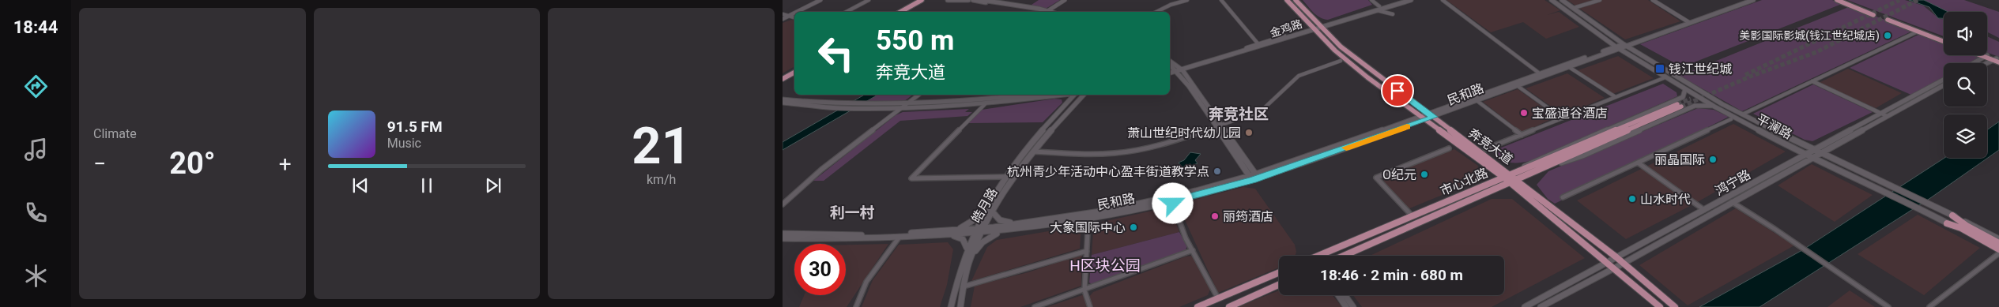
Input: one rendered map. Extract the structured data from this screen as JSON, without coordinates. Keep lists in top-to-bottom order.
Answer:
{
  "streets": {
    "main road": [
      "金鸡路",
      "民和路",
      "平澜路",
      "奔竞大道",
      "市心北路",
      "鸿宁路",
      "皓月路"
    ]
  },
  "crossings": [
    ["金鸡路", "奔竞大道"],
    ["民和路", "平澜路"],
    ["民和路", "奔竞大道"],
    ["民和路", "皓月路"],
    ["平澜路", "鸿宁路"],
    ["奔竞大道", "市心北路"],
    ["奔竞大道", "鸿宁路"]
  ],
  "districts": ["奔竞社区", "利一村"],
  "parks": ["H区块公园"],
  "places": {
    "other": [
      "美影国际影城(钱江世纪城店)",
      "宝盛道谷酒店",
      "萧山世纪时代幼儿园",
      "丽晶国际",
      "杭州青少年活动中心盈丰街道教学点",
      "O纪元",
      "山水时代",
      "丽筠酒店",
      "大象国际中心"
    ],
    "transit": ["钱江世纪城"]
  },
  "page": {
    "tabs": "18:44",
    "tile": [
      "Climate",
      ["21", "km/h"]
    ],
    "turn": ["550 m", "奔竞大道"],
    "song": ["91.5 FM", "Music"],
    "heat": ["−", "20°", "+"],
    "limit": "30",
    "trip": "18:46 · 2 min · 680 m"
  }
}
